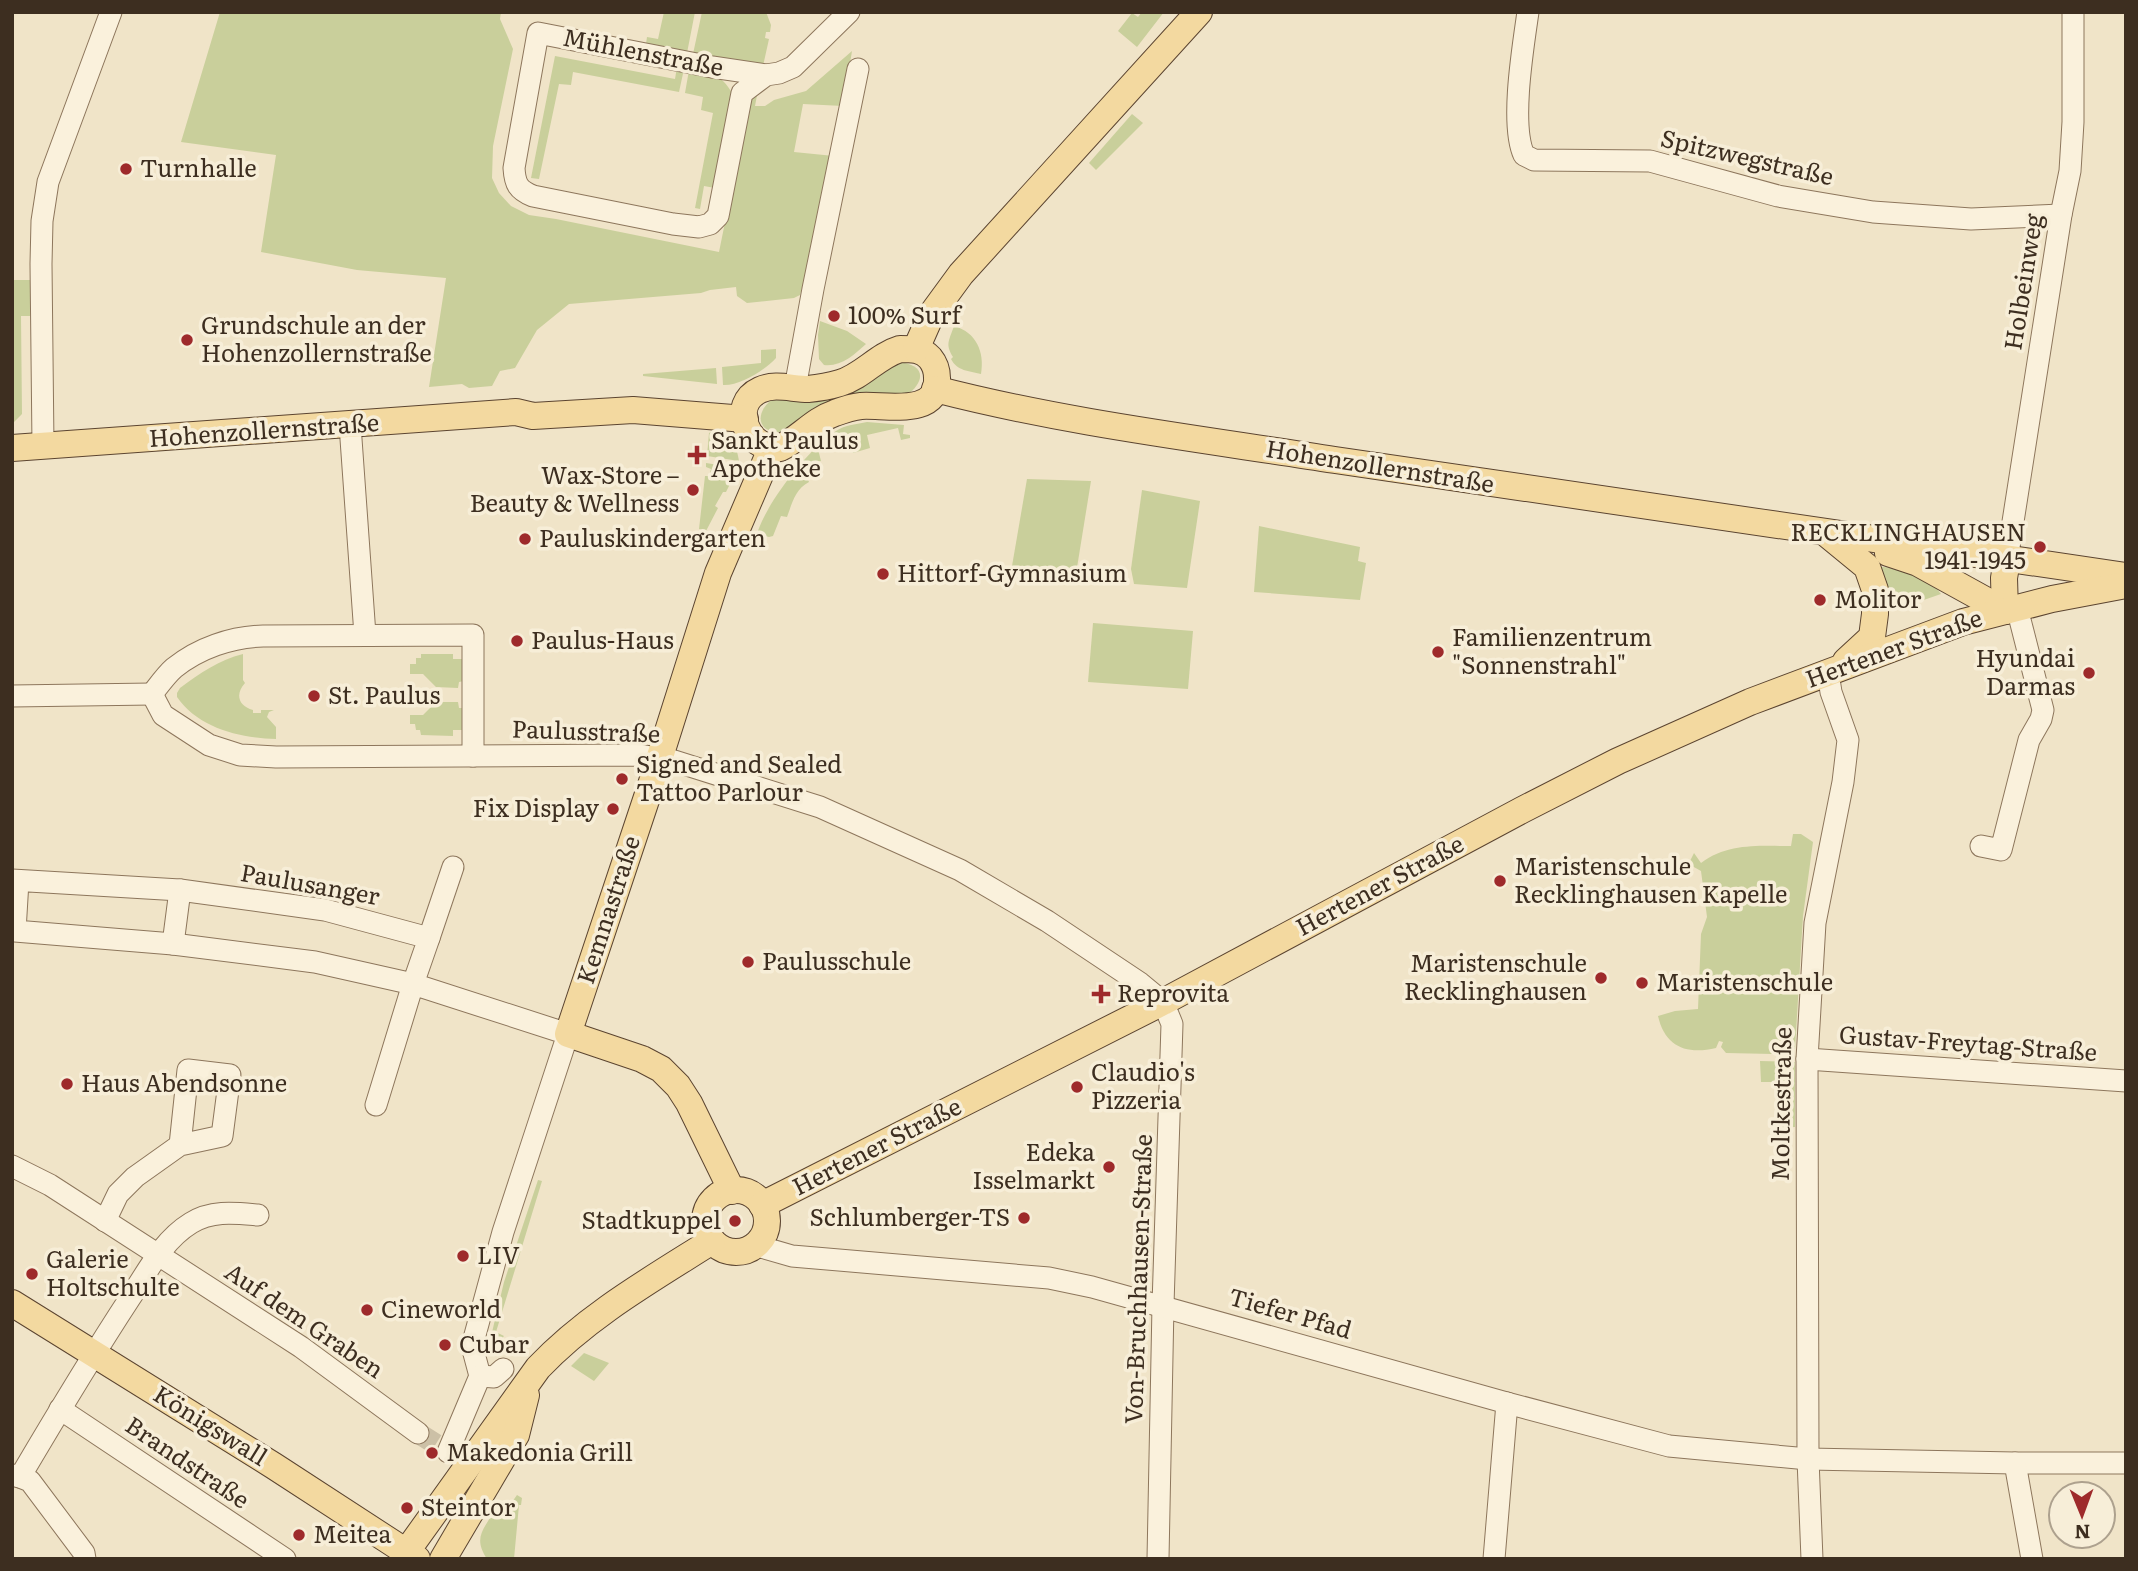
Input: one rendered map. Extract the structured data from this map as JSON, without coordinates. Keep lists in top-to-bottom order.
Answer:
{
  "streets": {
    "main road": [
      "Hohenzollernstraße",
      "Hertener Straße",
      "Kemnastraße",
      "Königswall"
    ],
    "street": [
      "Mühlenstraße",
      "Spitzwegstraße",
      "Holbeinweg",
      "Paulusstraße",
      "Paulusanger",
      "Gustav-Freytag-Straße",
      "Moltkestraße",
      "Von-Bruchhausen-Straße",
      "Tiefer Pfad",
      "Auf dem Graben",
      "Brandstraße"
    ]
  },
  "crossings": [
    ["Spitzwegstraße", "Holbeinweg"],
    ["Holbeinweg", "Hohenzollernstraße"],
    ["Hohenzollernstraße", "Hertener Straße"],
    ["Hertener Straße", "Paulusstraße"],
    ["Hertener Straße", "Moltkestraße"],
    ["Hertener Straße", "Von-Bruchhausen-Straße"],
    ["Hertener Straße", "Tiefer Pfad"],
    ["Paulusstraße", "Kemnastraße"],
    ["Paulusstraße", "Von-Bruchhausen-Straße"],
    ["Paulusanger", "Kemnastraße"],
    ["Gustav-Freytag-Straße", "Moltkestraße"],
    ["Moltkestraße", "Tiefer Pfad"],
    ["Von-Bruchhausen-Straße", "Tiefer Pfad"]
  ],
  "places": {
    "other": [
      "Turnhalle",
      "100% Surf",
      "Grundschule an der Hohenzollernstraße",
      "Wax-Store – Beauty & Wellness",
      "Pauluskindergarten",
      "RECKLINGHAUSEN 1941-1945",
      "Hittorf-Gymnasium",
      "Molitor",
      "Paulus-Haus",
      "Familienzentrum \"Sonnenstrahl\"",
      "Hyundai Darmas",
      "St. Paulus",
      "Signed and Sealed Tattoo Parlour",
      "Fix Display",
      "Maristenschule Recklinghausen Kapelle",
      "Paulusschule",
      "Maristenschule Recklinghausen",
      "Maristenschule",
      "Haus Abendsonne",
      "Claudio's Pizzeria",
      "Edeka Isselmarkt",
      "Schlumberger-TS",
      "Stadtkuppel",
      "LIV",
      "Galerie Holtschulte",
      "Cineworld",
      "Cubar",
      "Makedonia Grill",
      "Steintor",
      "Meitea"
    ],
    "health": ["Sankt Paulus Apotheke", "Reprovita"]
  },
  "north": "bottom"
}
